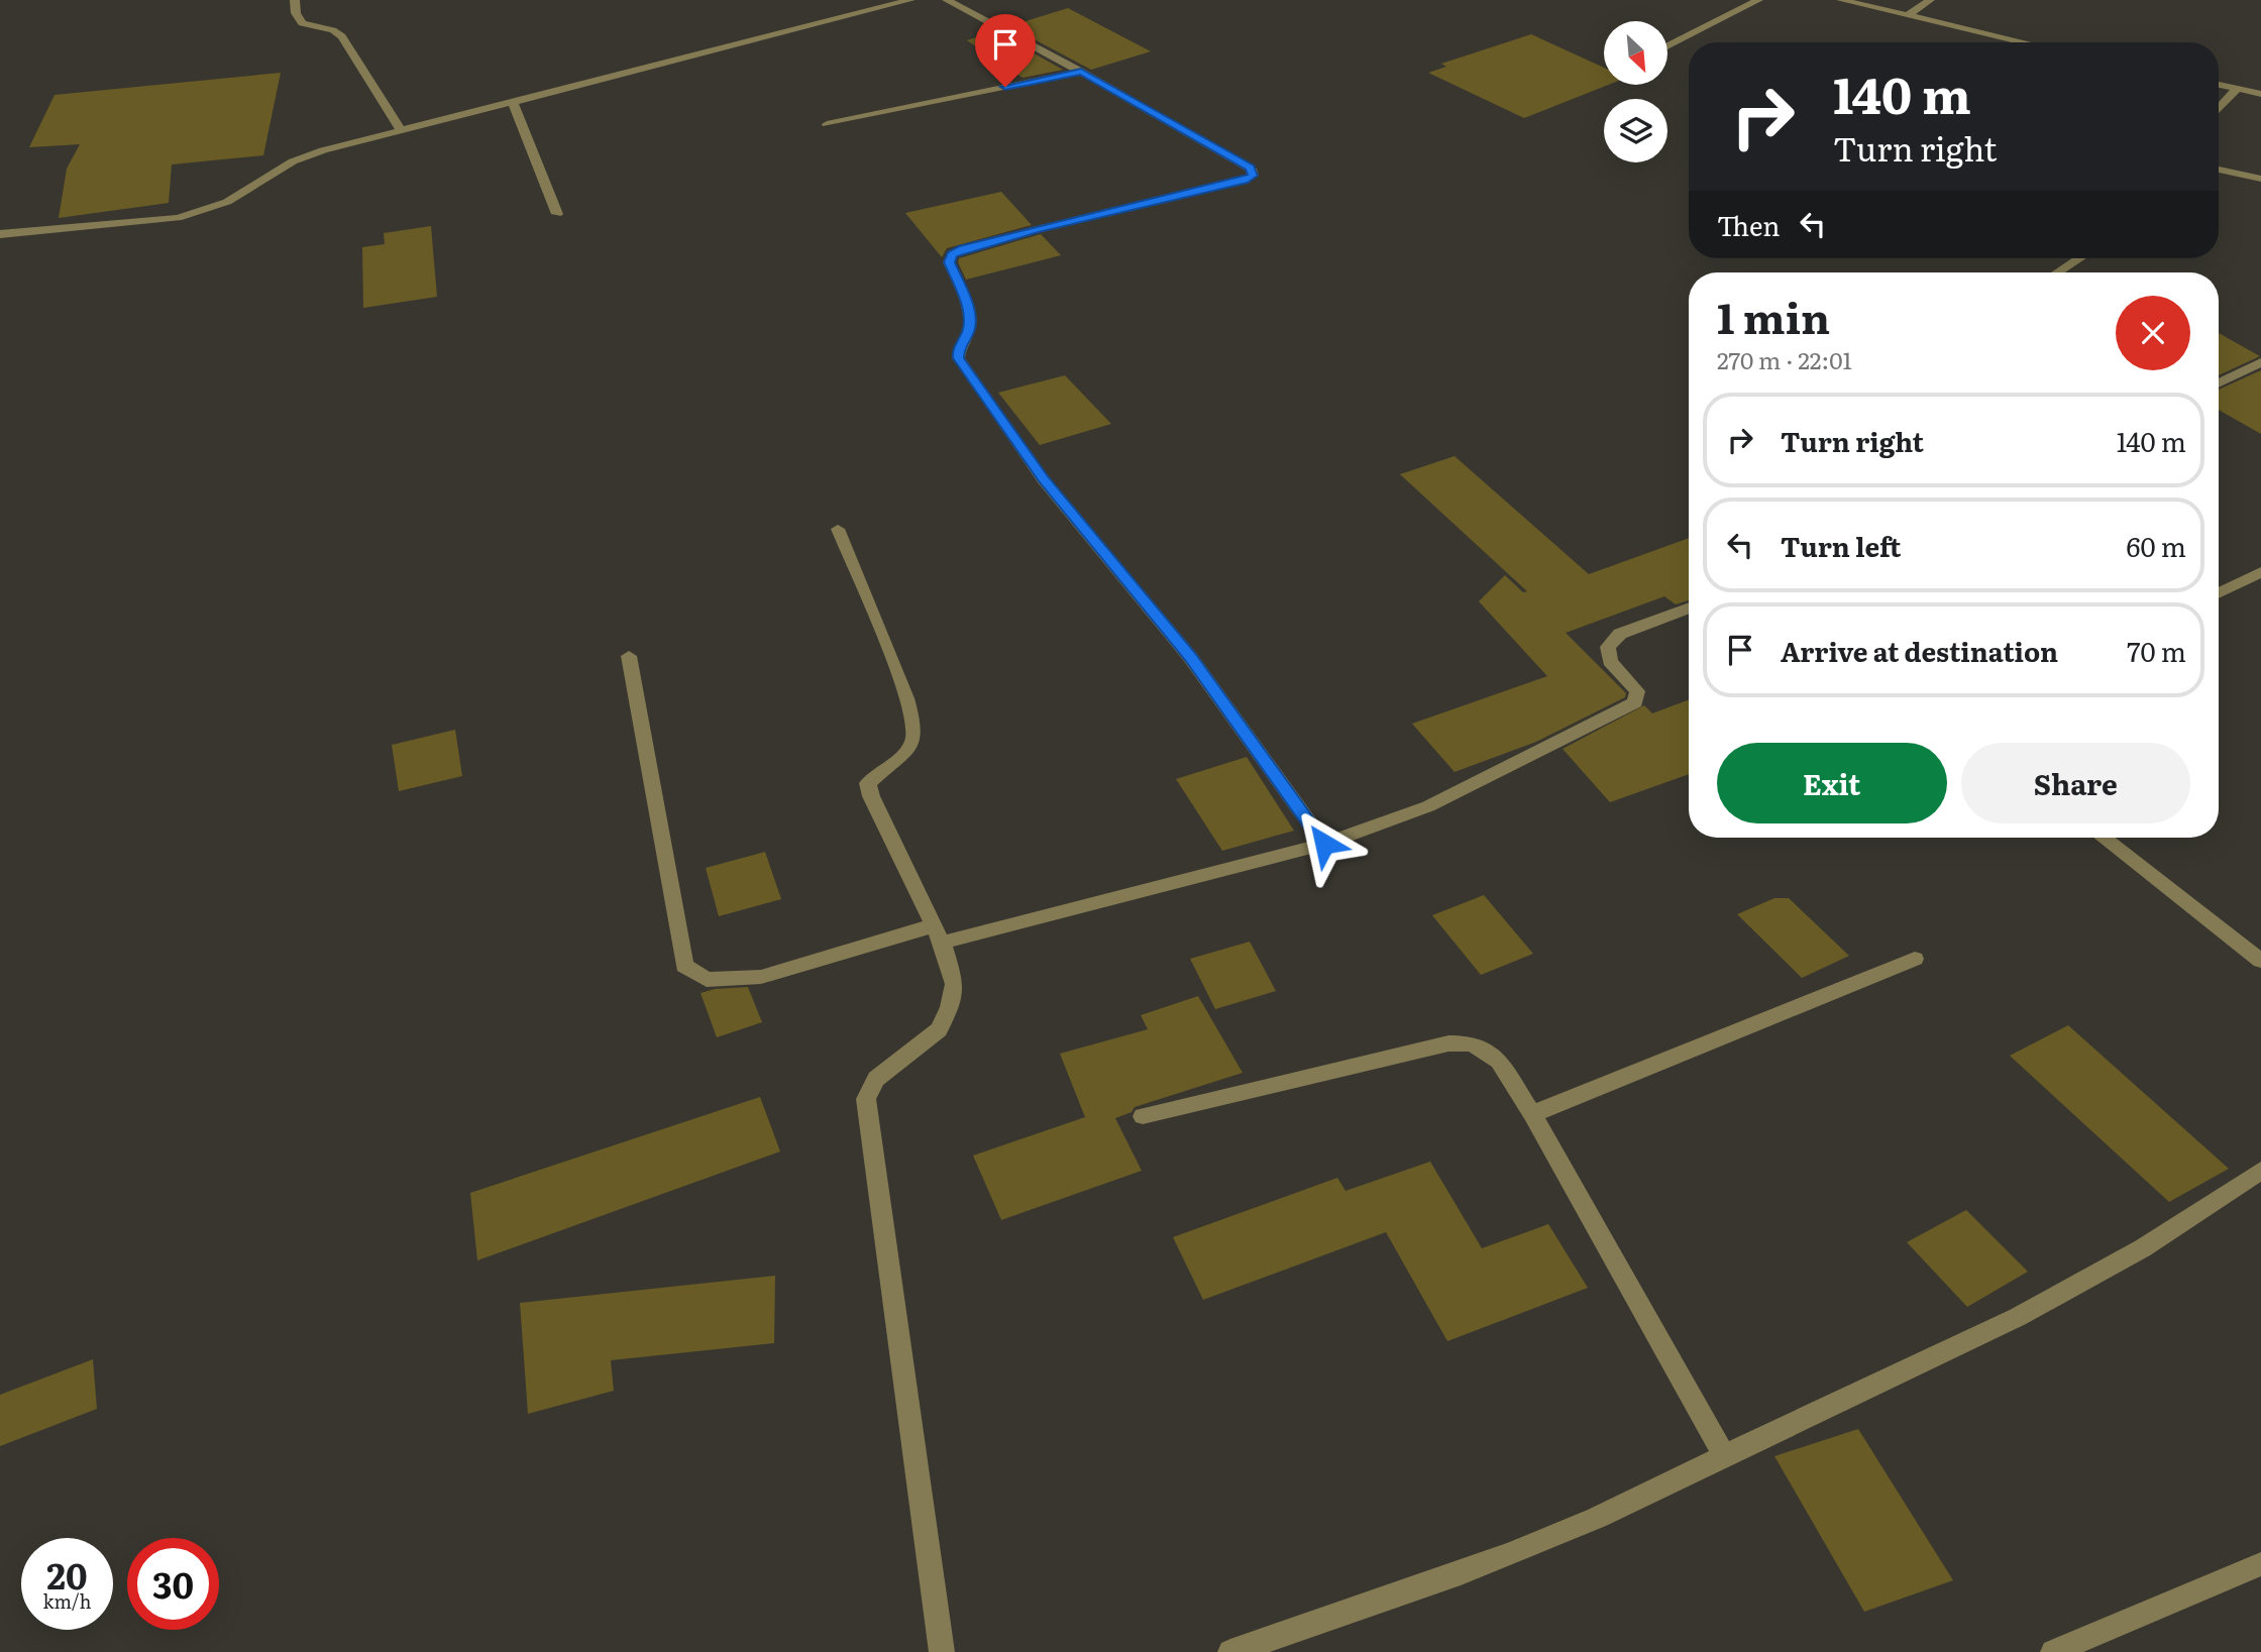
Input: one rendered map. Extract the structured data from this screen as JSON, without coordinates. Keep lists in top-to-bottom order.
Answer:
{
  "north": "bottom right",
  "page": {
    "turn": ["140 m", "Turn right"],
    "then": "Then",
    "heading": ["1 min", "270 m · 22:01"],
    "list": [
      {
        "name": "Turn right",
        "value": "140 m"
      },
      {
        "name": "Turn left",
        "value": "60 m"
      },
      {
        "name": "Arrive at destination",
        "value": "70 m"
      }
    ],
    "buttons": ["Exit", "Share"],
    "speed": "20 km/h",
    "limit": "30"
  }
}
